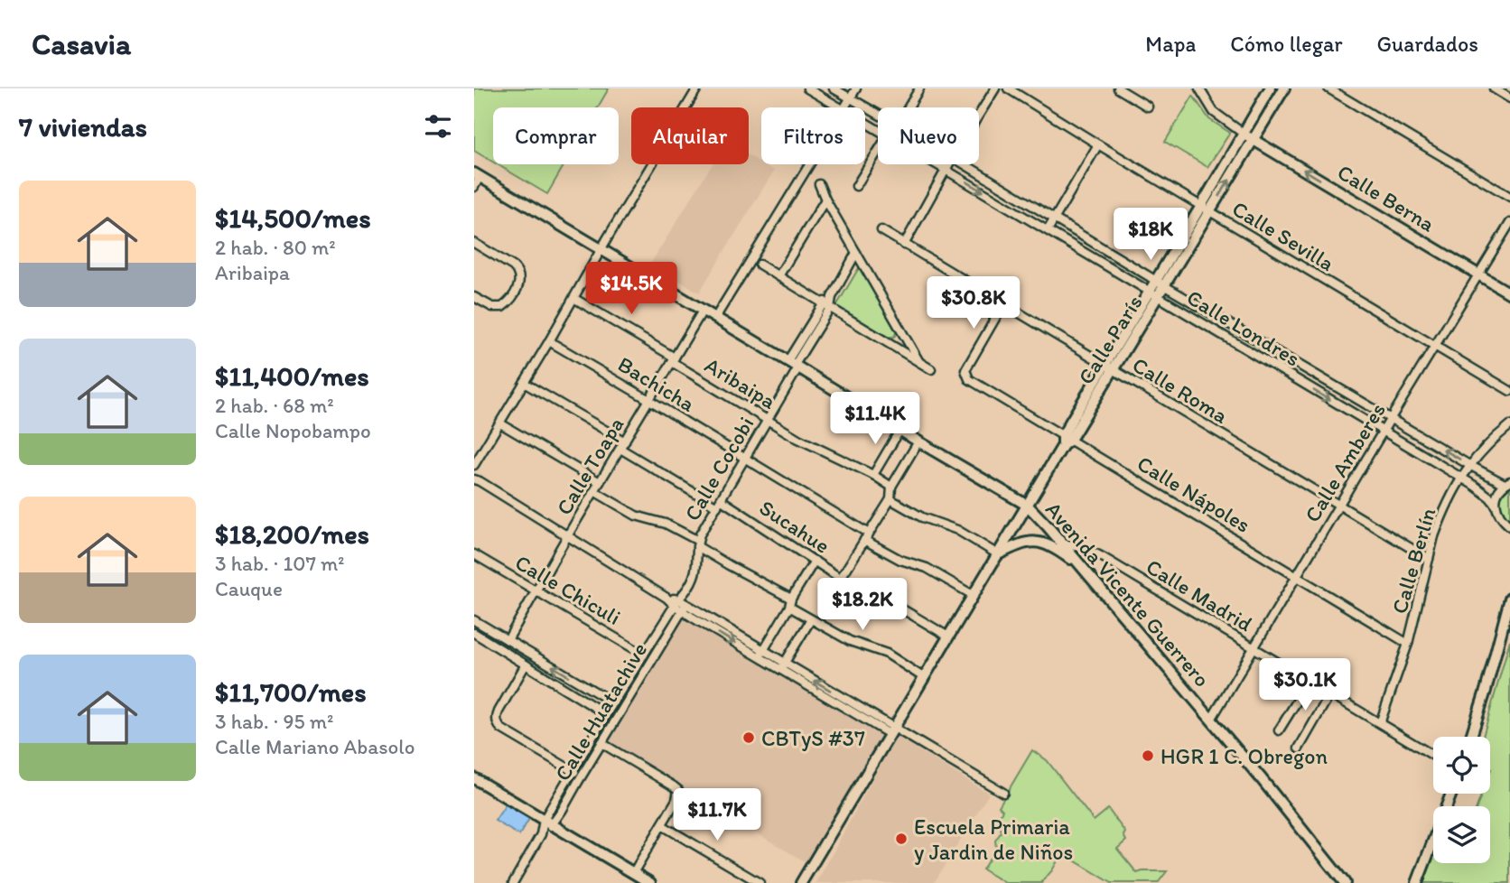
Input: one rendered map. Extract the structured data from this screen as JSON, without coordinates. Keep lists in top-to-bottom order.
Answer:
{
  "streets": {
    "main road": ["Calle Berna", "Calle París", "Avenida Vicente Guerrero"],
    "street": [
      "Calle Sevilla",
      "Calle Londres",
      "Aribaipa",
      "Bachicha",
      "Calle Roma",
      "Calle Amberes",
      "Calle Toapa",
      "Calle Cocobi",
      "Calle Nápoles",
      "Sucahue",
      "Calle Berlín",
      "Calle Chiculi",
      "Calle Madrid",
      "Calle Huatachive"
    ]
  },
  "crossings": [
    ["Calle Berna", "Calle París"],
    ["Calle Berna", "Calle Amberes"],
    ["Calle Sevilla", "Calle París"],
    ["Calle Sevilla", "Calle Amberes"],
    ["Calle Londres", "Calle París"],
    ["Calle Londres", "Calle Amberes"],
    ["Calle Londres", "Calle Berlín"],
    ["Calle París", "Bachicha"],
    ["Calle París", "Calle Roma"],
    ["Calle París", "Calle Nápoles"],
    ["Calle París", "Sucahue"],
    ["Calle París", "Avenida Vicente Guerrero"],
    ["Aribaipa", "Calle Toapa"],
    ["Aribaipa", "Calle Cocobi"],
    ["Bachicha", "Calle Toapa"],
    ["Bachicha", "Calle Cocobi"],
    ["Calle Roma", "Calle Amberes"],
    ["Calle Roma", "Calle Nápoles"],
    ["Calle Roma", "Calle Berlín"],
    ["Calle Amberes", "Calle Nápoles"],
    ["Calle Amberes", "Avenida Vicente Guerrero"],
    ["Calle Amberes", "Calle Madrid"],
    ["Calle Toapa", "Sucahue"],
    ["Calle Toapa", "Calle Chiculi"],
    ["Calle Toapa", "Avenida Vicente Guerrero"],
    ["Calle Cocobi", "Sucahue"],
    ["Calle Cocobi", "Avenida Vicente Guerrero"],
    ["Calle Cocobi", "Calle Huatachive"],
    ["Calle Nápoles", "Calle Berlín"],
    ["Calle Berlín", "Calle Madrid"],
    ["Calle Chiculi", "Calle Huatachive"],
    ["Avenida Vicente Guerrero", "Calle Madrid"]
  ],
  "one_way": ["Calle Berna"],
  "places": ["CBTyS #37", "HGR 1 C. Obregon", "Escuela Primaria y Jardin de Niños"],
  "page": {
    "header": "Casavia",
    "nav": ["Mapa", "Cómo llegar", "Guardados"],
    "heading": "7 viviendas",
    "chip": [
      "Comprar",
      "Alquilar",
      "Filtros",
      "Nuevo"
    ],
    "list": [
      {
        "name": "$14,500/mes",
        "note": "2 hab. · 80 m² · Aribaipa"
      },
      {
        "name": "$11,400/mes",
        "note": "2 hab. · 68 m² · Calle Nopobampo"
      },
      {
        "name": "$18,200/mes",
        "note": "3 hab. · 107 m² · Cauque"
      },
      {
        "name": "$11,700/mes",
        "note": "3 hab. · 95 m² · Calle Mariano Abasolo"
      }
    ],
    "price": [
      "$18K",
      "$14.5K",
      "$30.8K",
      "$11.4K",
      "$18.2K",
      "$30.1K",
      "$11.7K"
    ]
  }
}
